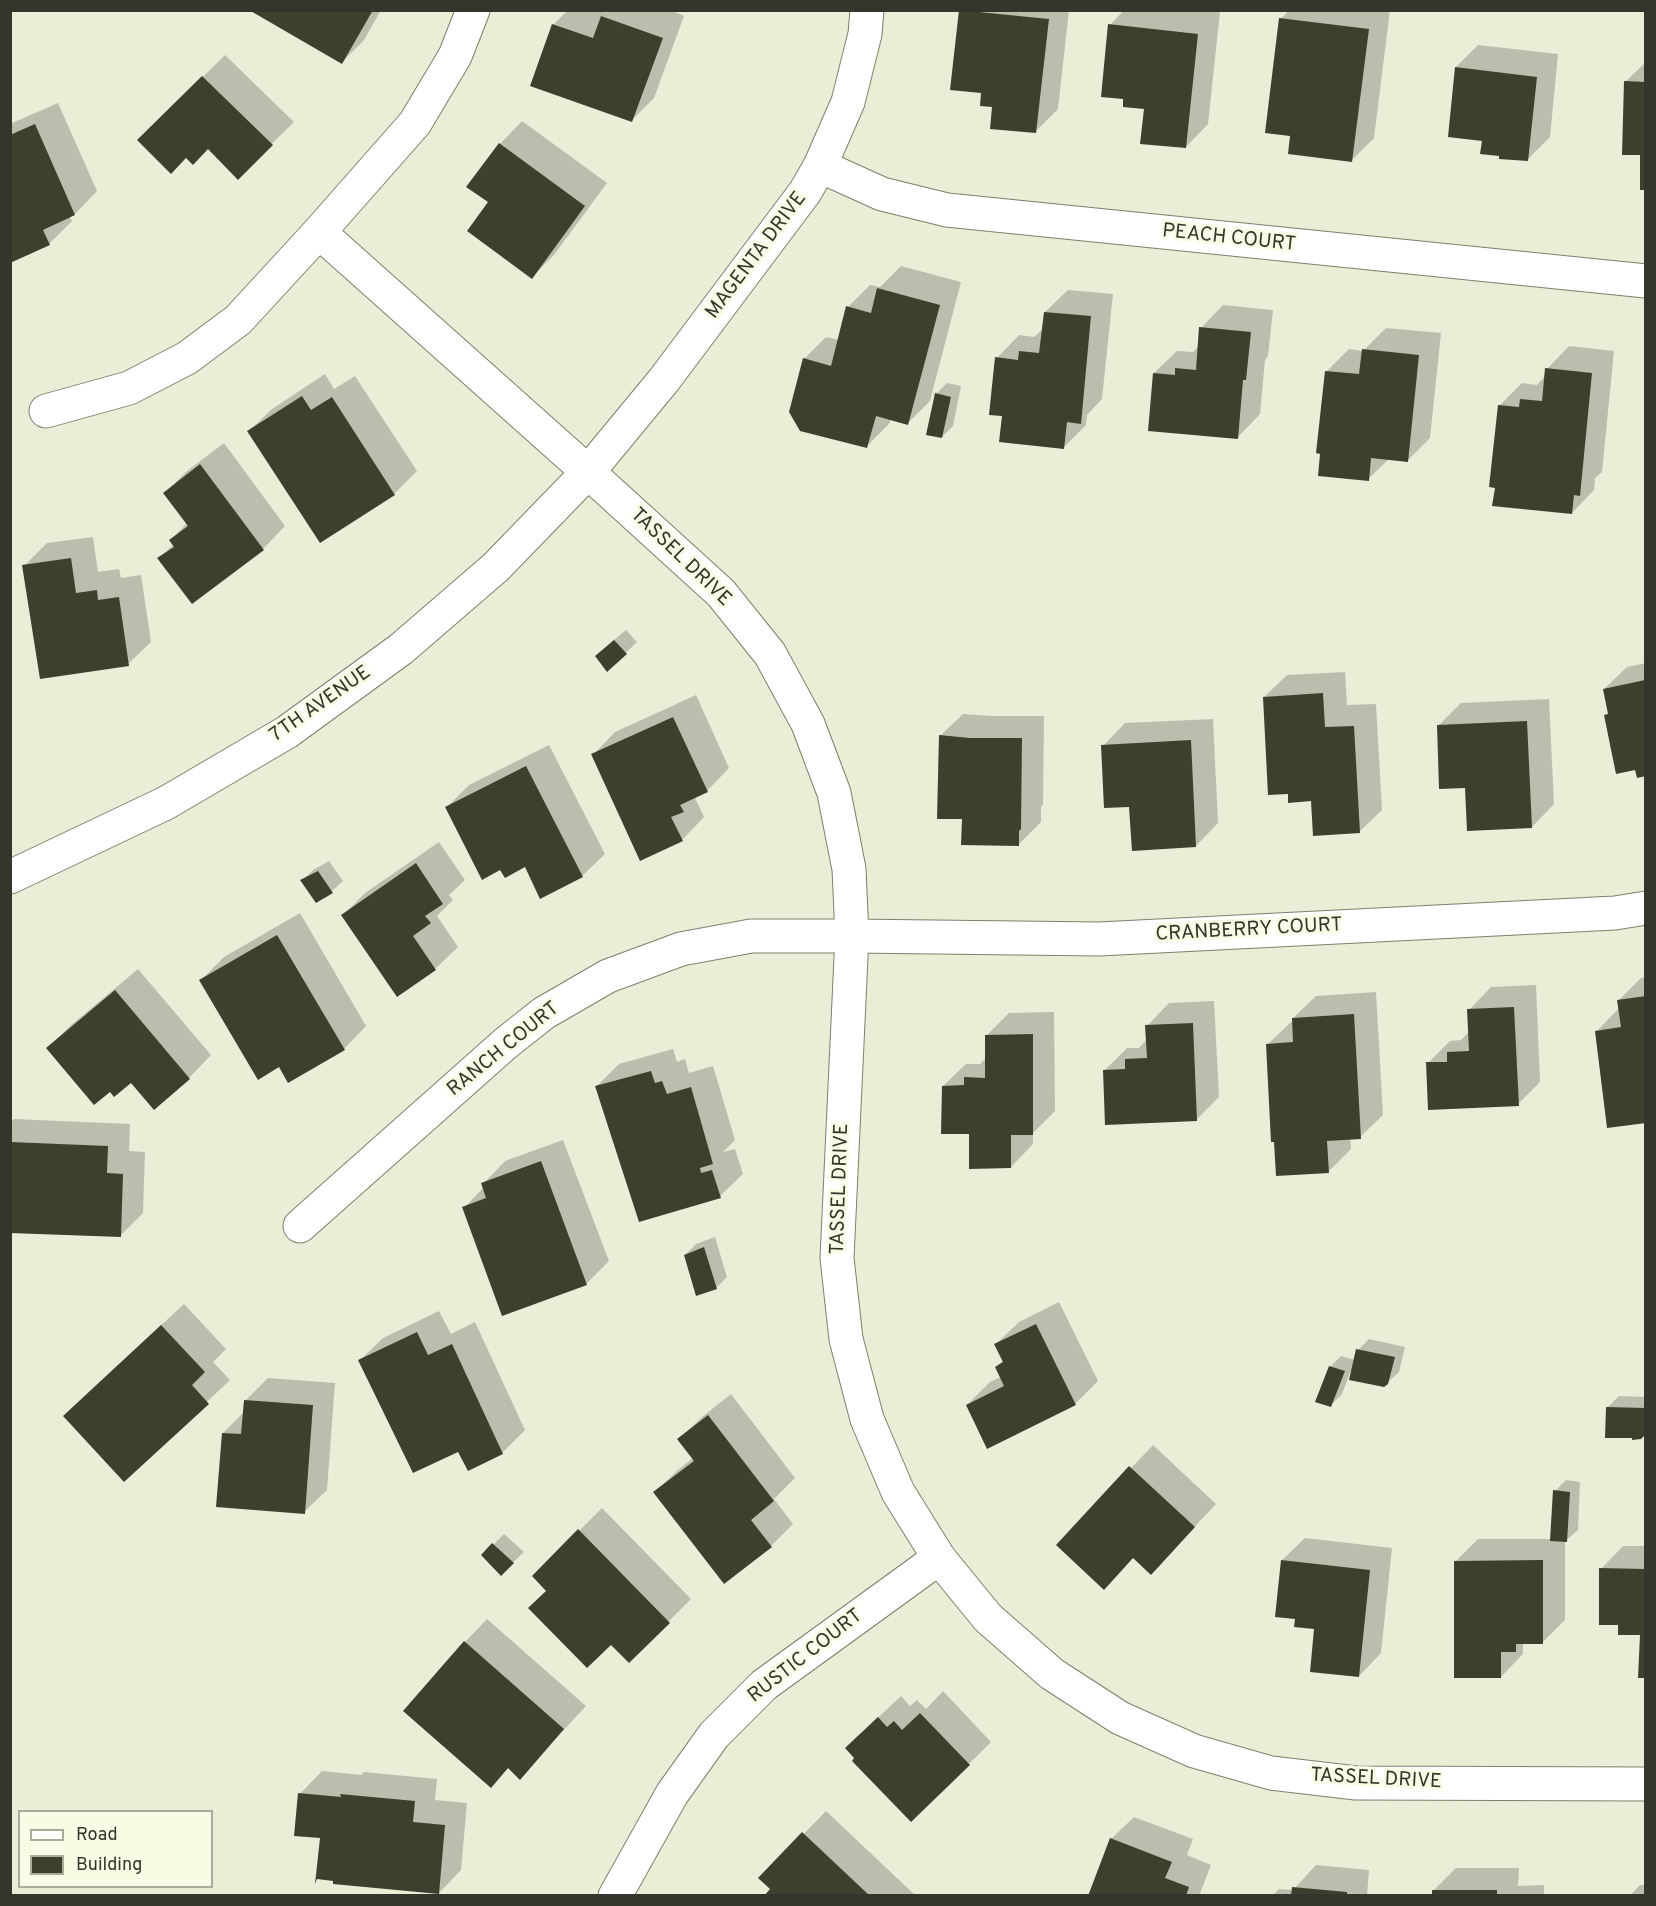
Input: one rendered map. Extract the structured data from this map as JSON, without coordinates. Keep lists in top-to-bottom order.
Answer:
{
  "streets": {
    "street": [
      "PEACH COURT",
      "MAGENTA DRIVE",
      "TASSEL DRIVE",
      "7TH AVENUE",
      "CRANBERRY COURT",
      "RANCH COURT",
      "RUSTIC COURT"
    ]
  },
  "crossings": [
    ["PEACH COURT", "MAGENTA DRIVE"],
    ["MAGENTA DRIVE", "TASSEL DRIVE"],
    ["MAGENTA DRIVE", "7TH AVENUE"],
    ["TASSEL DRIVE", "7TH AVENUE"],
    ["TASSEL DRIVE", "CRANBERRY COURT"],
    ["TASSEL DRIVE", "RANCH COURT"],
    ["TASSEL DRIVE", "RUSTIC COURT"],
    ["CRANBERRY COURT", "RANCH COURT"]
  ],
  "legend": ["Road", "Building"]
}
